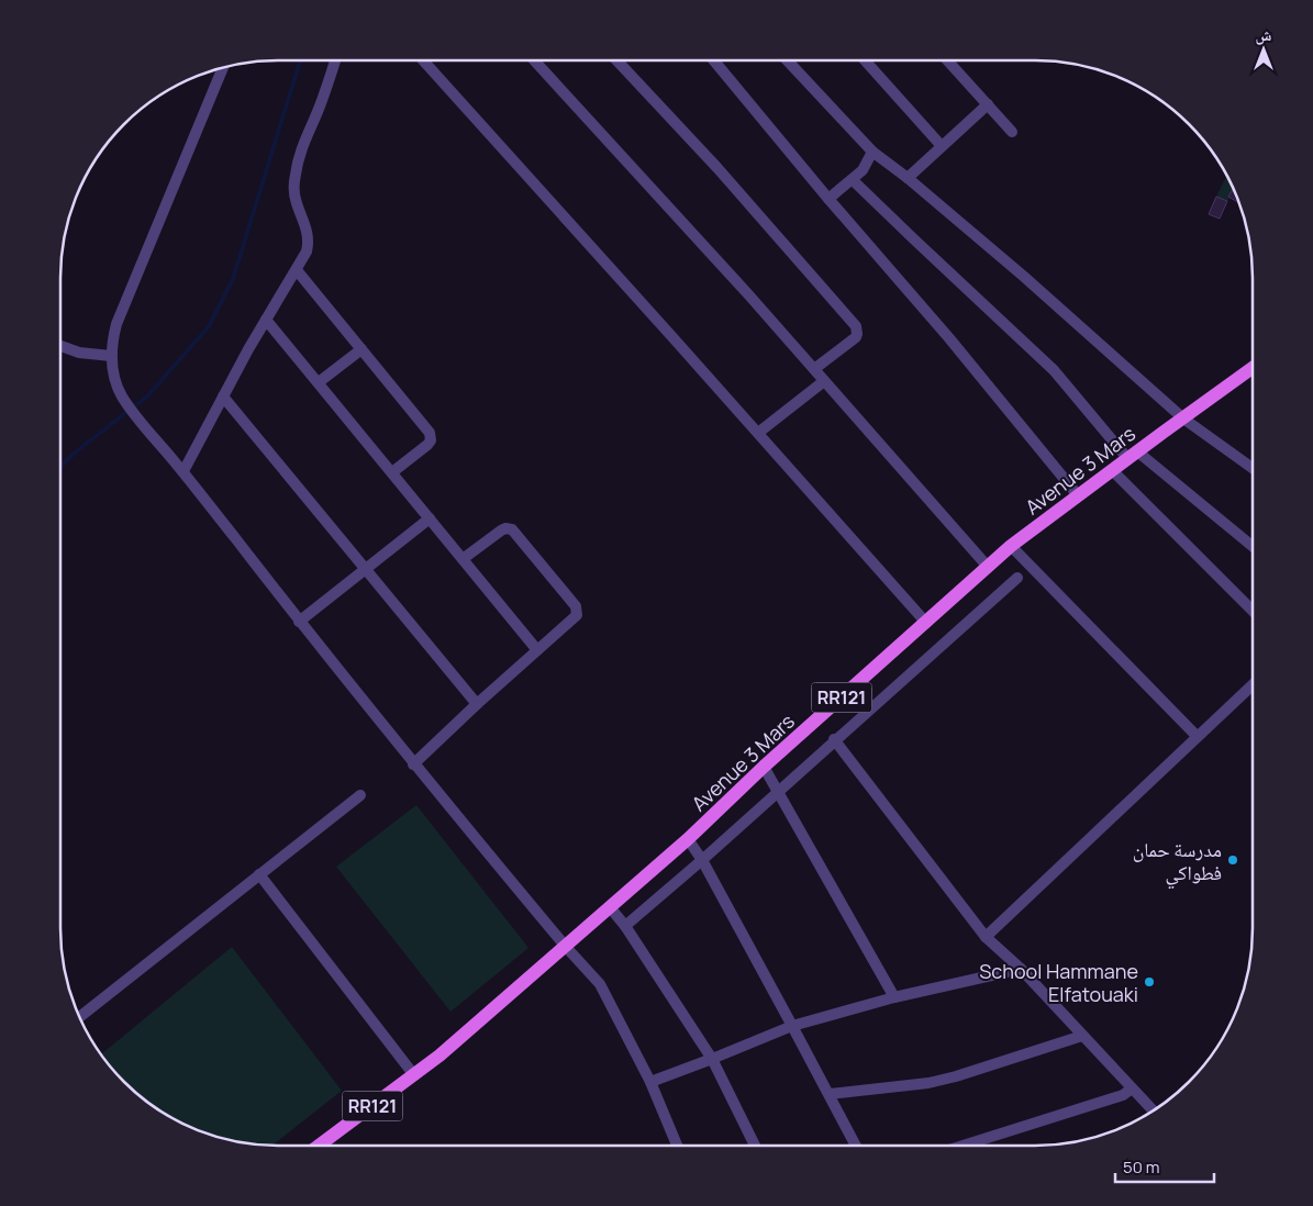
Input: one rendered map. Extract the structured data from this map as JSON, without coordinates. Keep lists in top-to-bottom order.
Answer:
{
  "streets": {
    "main road": ["Avenue 3 Mars", "RR121"]
  },
  "places": ["مدرسة حمان فطواكي", "School Hammane Elfatouaki"],
  "scale_bar": "50 m",
  "north": "top"
}
